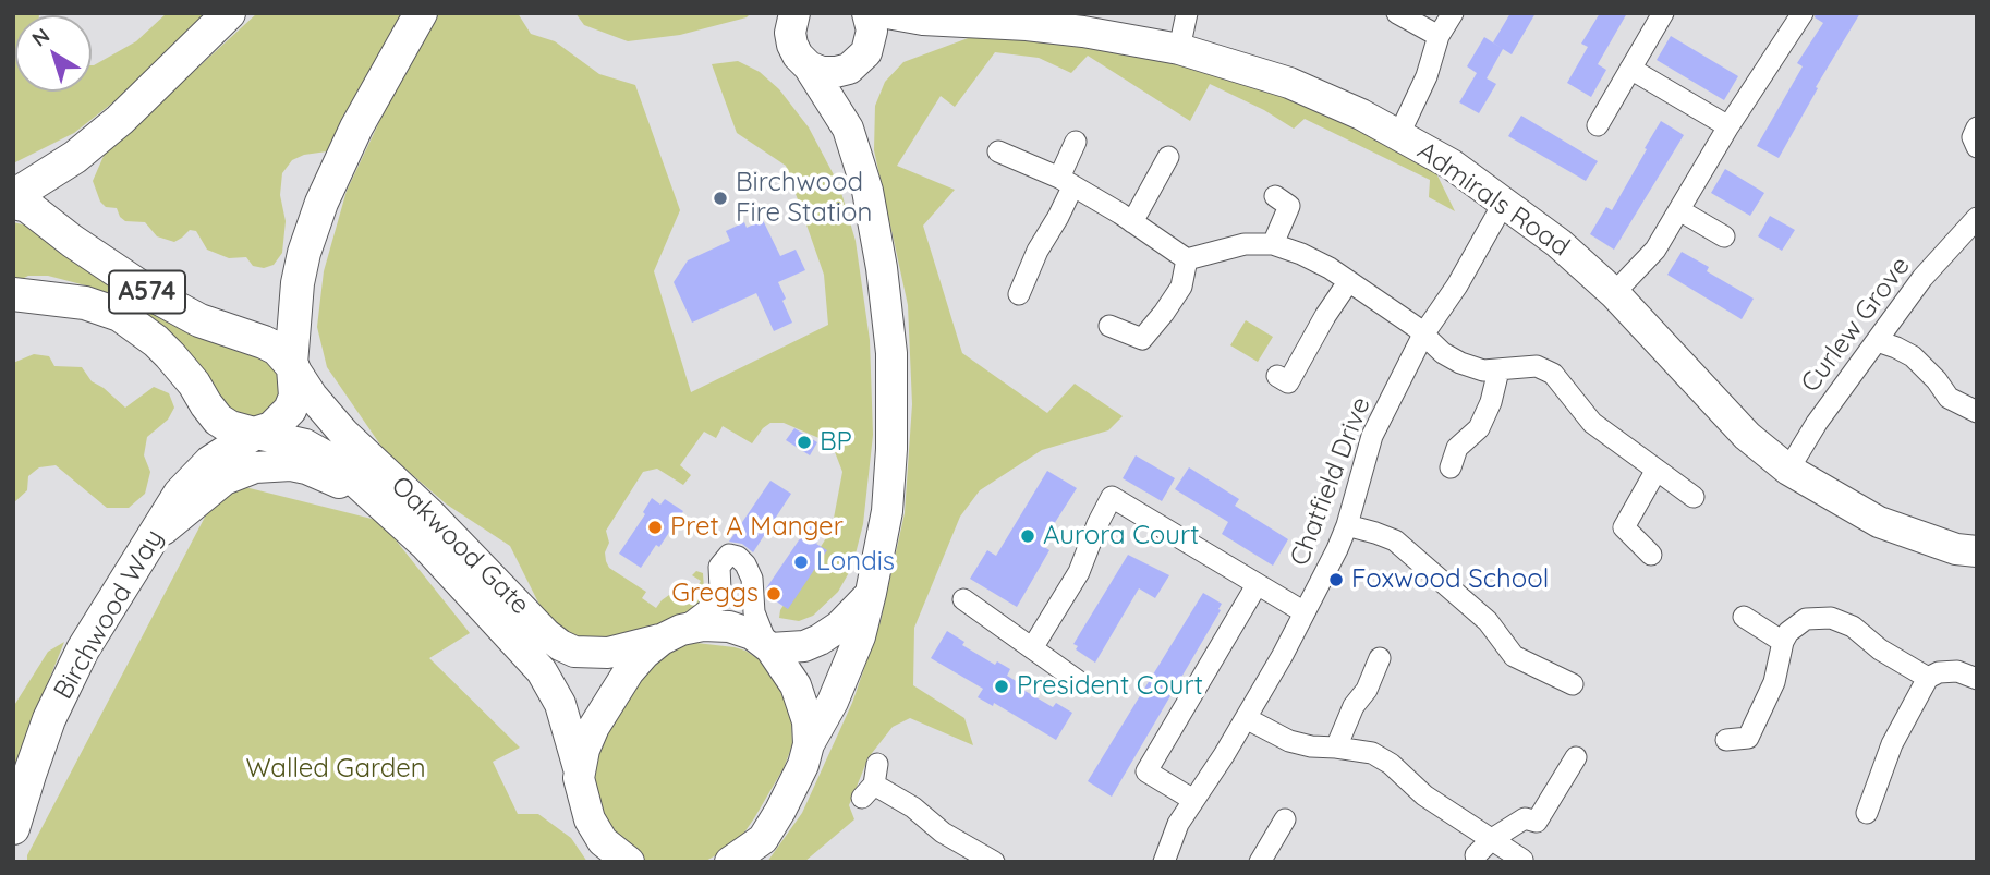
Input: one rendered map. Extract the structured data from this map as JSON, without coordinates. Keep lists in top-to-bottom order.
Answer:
{
  "streets": {
    "main road": ["A574", "Birchwood Way"],
    "street": [
      "Admirals Road",
      "Curlew Grove",
      "Chatfield Drive",
      "Oakwood Gate"
    ]
  },
  "crossings": [
    ["Admirals Road", "Curlew Grove"],
    ["Admirals Road", "Chatfield Drive"],
    ["A574", "Oakwood Gate"],
    ["A574", "Birchwood Way"],
    ["Oakwood Gate", "Birchwood Way"]
  ],
  "parks": ["Walled Garden"],
  "places": [
    "Birchwood Fire Station",
    "BP",
    "Pret A Manger",
    "Aurora Court",
    "Londis",
    "Foxwood School",
    "Greggs",
    "President Court"
  ],
  "north": "top left"
}
